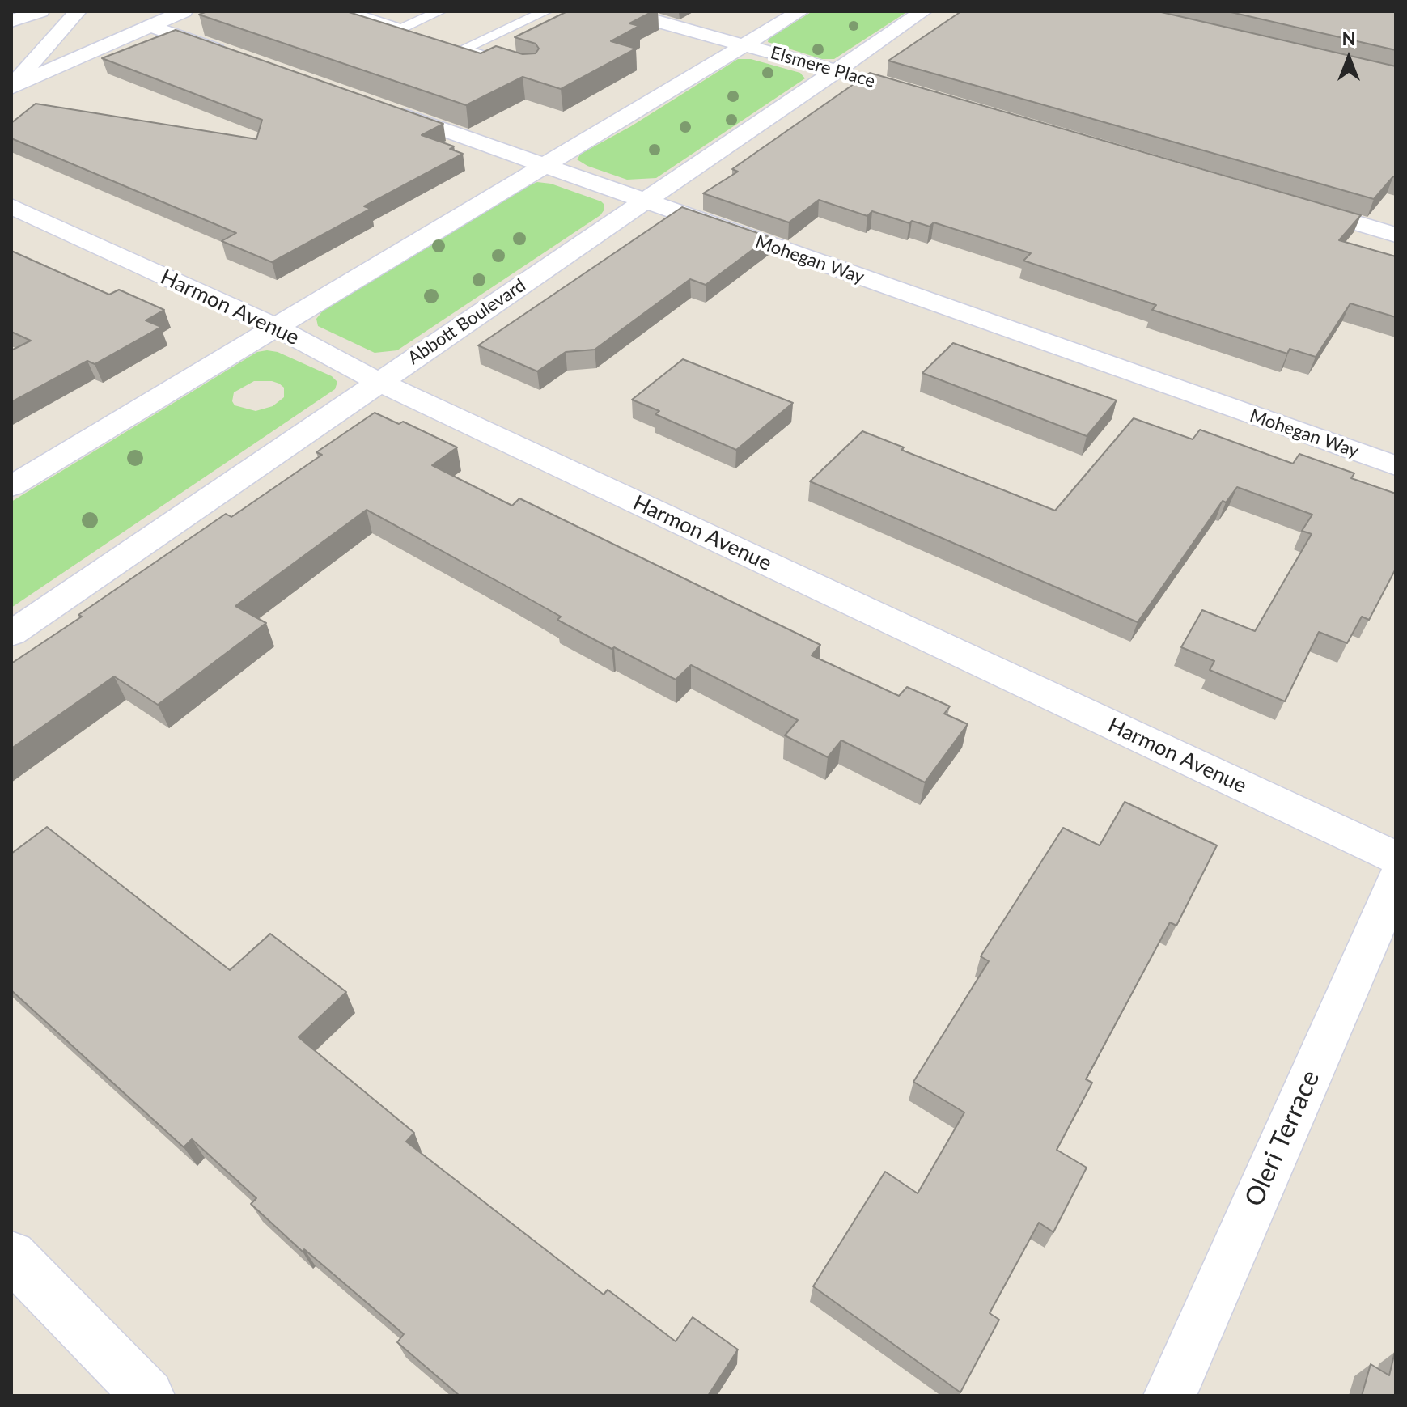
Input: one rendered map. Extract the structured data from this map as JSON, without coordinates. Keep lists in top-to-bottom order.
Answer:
{
  "streets": {
    "street": [
      "Elsmere Place",
      "Mohegan Way",
      "Harmon Avenue",
      "Abbott Boulevard",
      "Oleri Terrace"
    ]
  },
  "crossings": [
    ["Elsmere Place", "Abbott Boulevard"],
    ["Mohegan Way", "Abbott Boulevard"],
    ["Harmon Avenue", "Abbott Boulevard"]
  ],
  "north": "top"
}
